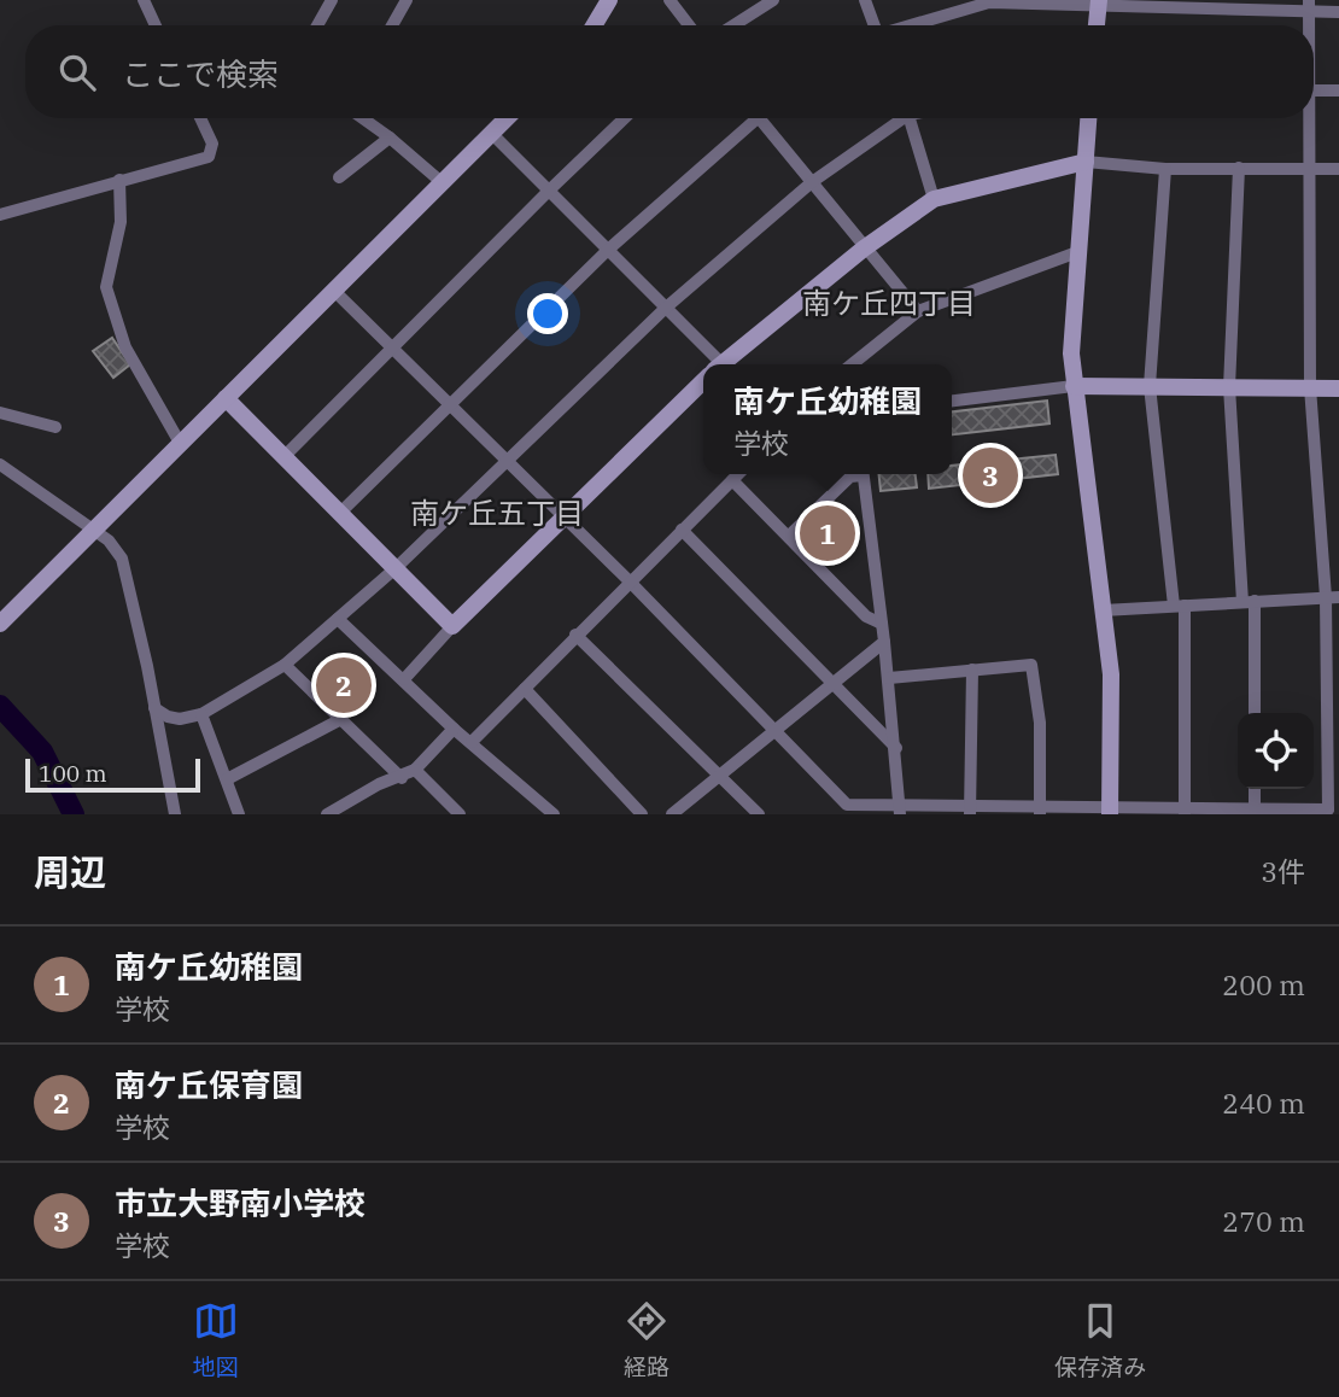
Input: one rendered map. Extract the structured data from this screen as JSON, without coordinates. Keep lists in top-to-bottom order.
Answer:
{
  "districts": ["南ケ丘四丁目", "南ケ丘五丁目"],
  "scale_bar": "100 m",
  "page": {
    "search": "ここで検索",
    "popup": ["南ケ丘幼稚園", "学校"],
    "pins": ["3", "1", "2"],
    "scale": "100 m",
    "heading": ["周辺", "3件"],
    "list": [
      {
        "mark": "1",
        "name": "南ケ丘幼稚園",
        "note": "学校",
        "value": "200 m"
      },
      {
        "mark": "2",
        "name": "南ケ丘保育園",
        "note": "学校",
        "value": "240 m"
      },
      {
        "mark": "3",
        "name": "市立大野南小学校",
        "note": "学校",
        "value": "270 m"
      }
    ],
    "nav": ["地図", "経路", "保存済み"]
  }
}
